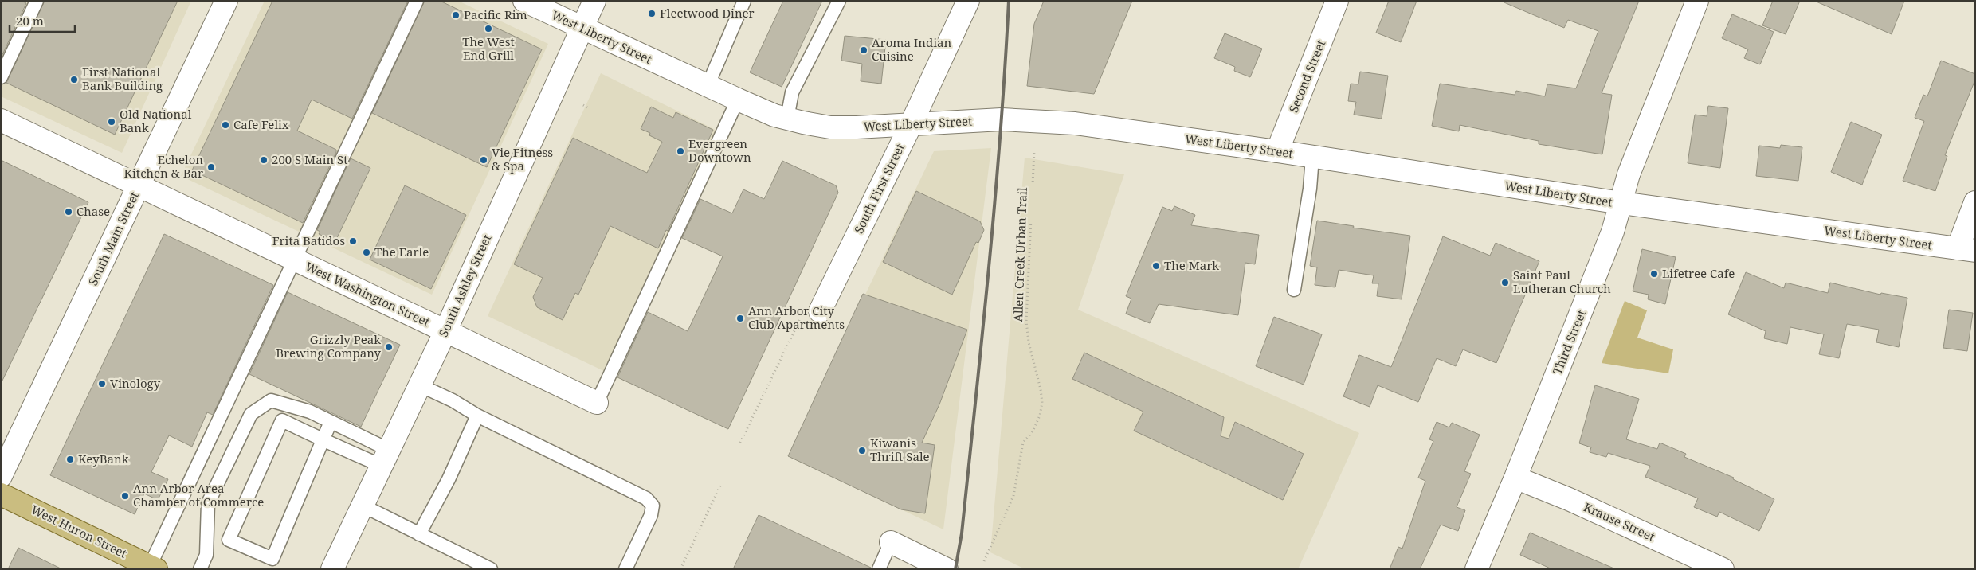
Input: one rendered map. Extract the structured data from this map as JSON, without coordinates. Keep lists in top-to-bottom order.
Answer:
{
  "streets": {
    "main road": ["West Huron Street"],
    "street": [
      "West Liberty Street",
      "Second Street",
      "South First Street",
      "South Main Street",
      "South Ashley Street",
      "West Washington Street",
      "Third Street",
      "Krause Street"
    ],
    "path": ["Allen Creek Urban Trail"]
  },
  "crossings": [
    ["West Liberty Street", "Second Street"],
    ["West Liberty Street", "South First Street"],
    ["West Liberty Street", "South Ashley Street"],
    ["West Liberty Street", "Third Street"],
    ["South Main Street", "West Washington Street"],
    ["South Ashley Street", "West Washington Street"],
    ["Third Street", "Krause Street"]
  ],
  "places": [
    "Fleetwood Diner",
    "Pacific Rim",
    "The West End Grill",
    "Aroma Indian Cuisine",
    "First National Bank Building",
    "Old National Bank",
    "Cafe Felix",
    "Evergreen Downtown",
    "200 S Main St",
    "Vie Fitness & Spa",
    "Echelon Kitchen & Bar",
    "Chase",
    "Frita Batidos",
    "The Earle",
    "The Mark",
    "Lifetree Cafe",
    "Saint Paul Lutheran Church",
    "Ann Arbor City Club Apartments",
    "Grizzly Peak Brewing Company",
    "Vinology",
    "Kiwanis Thrift Sale",
    "KeyBank",
    "Ann Arbor Area Chamber of Commerce"
  ],
  "scale_bar": "20 m"
}
